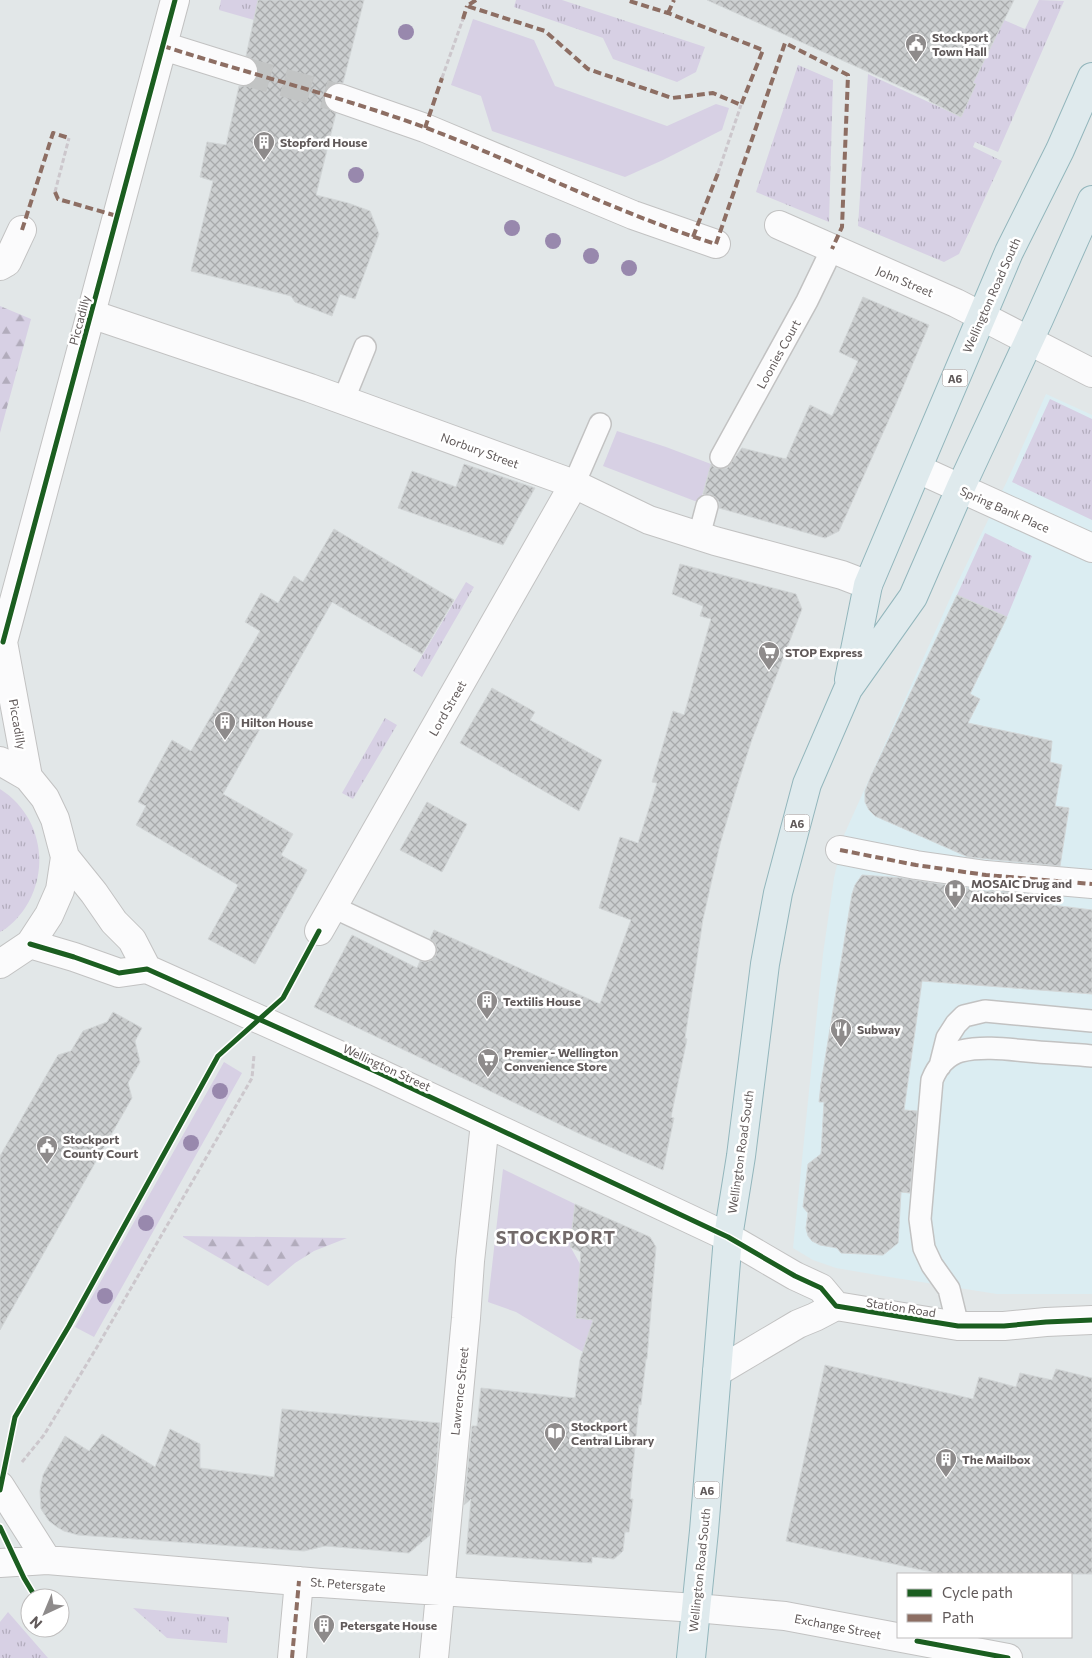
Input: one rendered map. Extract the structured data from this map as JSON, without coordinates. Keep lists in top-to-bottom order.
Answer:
{
  "streets": {
    "highway": ["Wellington Road South", "A6"],
    "street": [
      "John Street",
      "Piccadilly",
      "Norbury Street",
      "Spring Bank Place",
      "Lord Street",
      "Wellington Street",
      "Station Road",
      "Lawrence Street",
      "St. Petersgate",
      "Exchange Street"
    ],
    "lane": ["Loonies Court"]
  },
  "crossings": [
    ["John Street", "Wellington Road South"],
    ["John Street", "Loonies Court"],
    ["Wellington Road South", "Norbury Street"],
    ["Wellington Road South", "Spring Bank Place"],
    ["Wellington Road South", "Wellington Street"],
    ["Wellington Road South", "St. Petersgate"],
    ["Wellington Road South", "Exchange Street"],
    ["Piccadilly", "Norbury Street"],
    ["Norbury Street", "Lord Street"],
    ["Wellington Street", "Lawrence Street"],
    ["Lawrence Street", "St. Petersgate"],
    ["St. Petersgate", "Exchange Street"]
  ],
  "districts": ["STOCKPORT"],
  "places": {
    "public building": ["Stockport Town Hall", "Stockport County Court"],
    "building": [
      "Stopford House",
      "Hilton House",
      "Textilis House",
      "The Mailbox",
      "Petersgate House"
    ],
    "supermarket": ["STOP Express", "Premier - Wellington Convenience Store"],
    "hospital": ["MOSAIC Drug and Alcohol Services"],
    "restaurant": ["Subway"],
    "library": ["Stockport Central Library"]
  },
  "legend": ["Cycle path", "Path"],
  "north": "bottom left"
}
